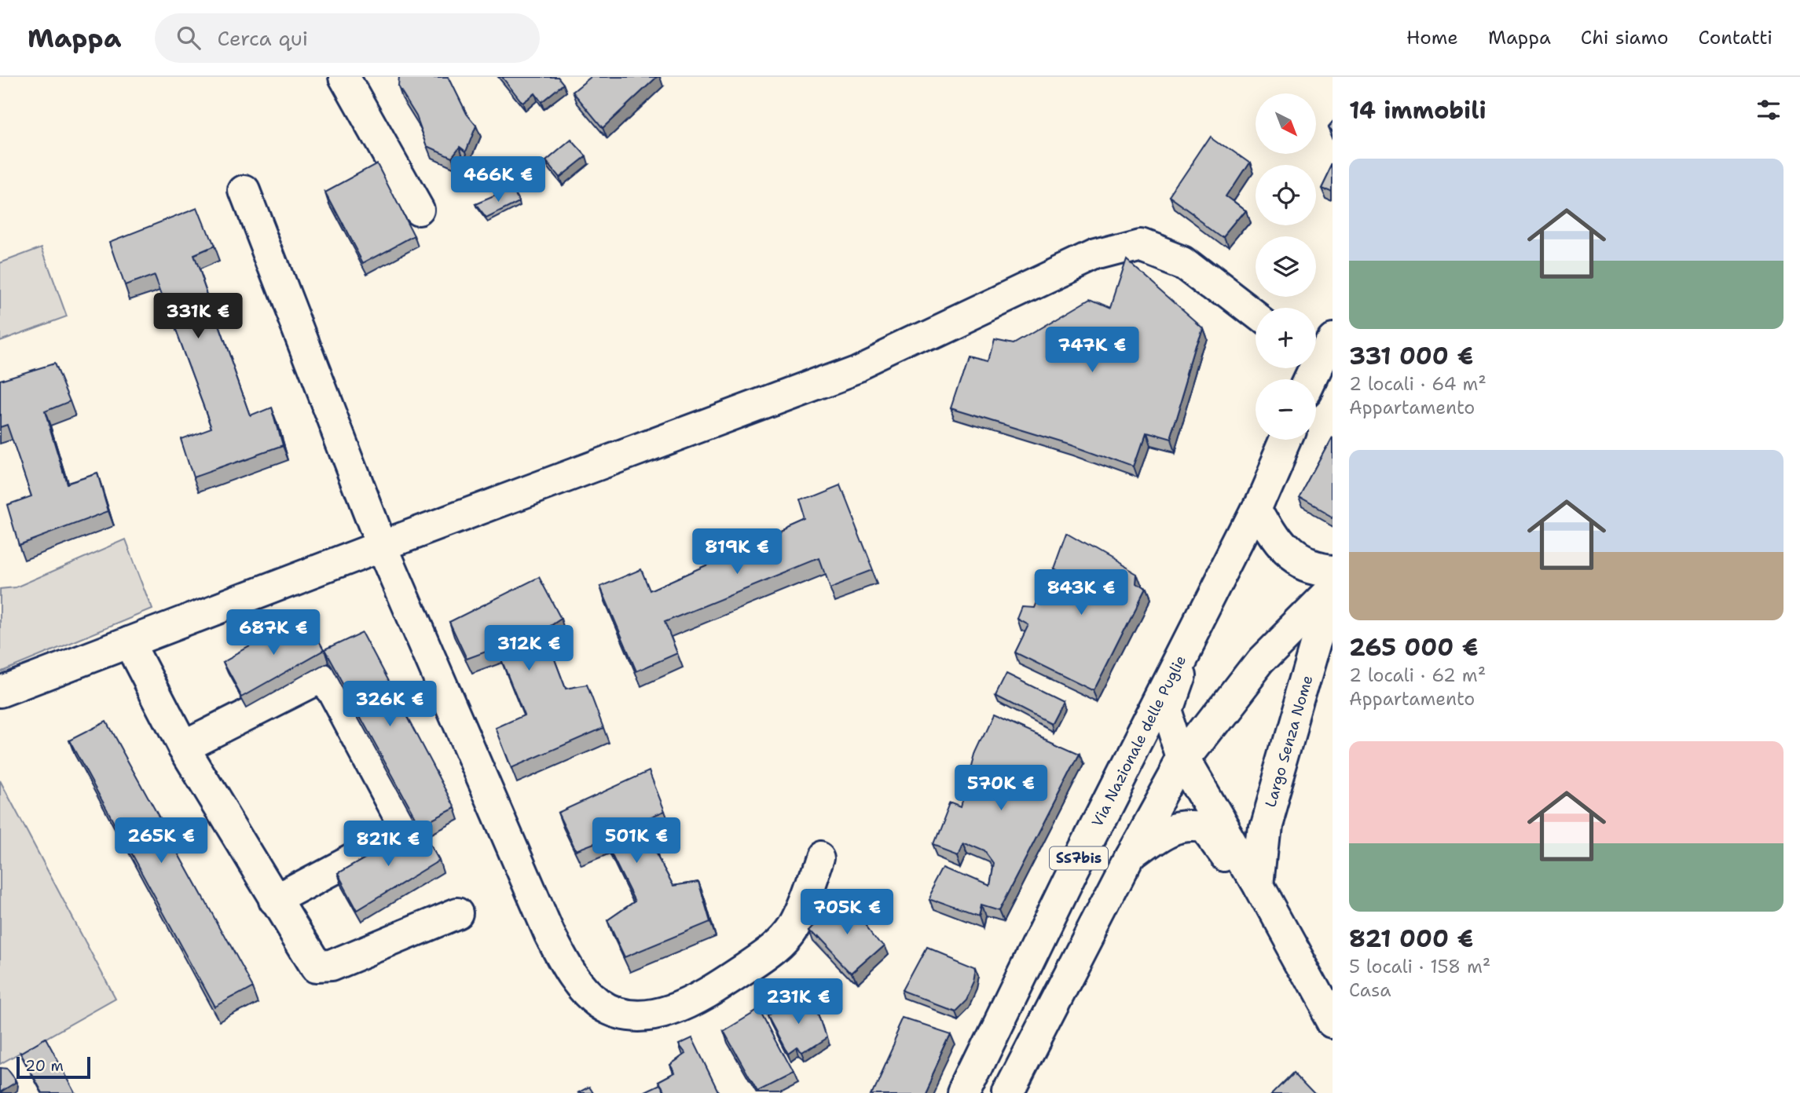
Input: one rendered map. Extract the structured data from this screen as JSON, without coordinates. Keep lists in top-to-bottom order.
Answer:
{
  "streets": {
    "street": ["Via Nazionale delle Puglie", "Largo Senza Nome", "SS7bis"]
  },
  "scale_bar": "20 m",
  "north": "bottom right",
  "page": {
    "header": "Mappa",
    "search": "Cerca qui",
    "nav": [
      "Home",
      "Mappa",
      "Chi siamo",
      "Contatti"
    ],
    "heading": "14 immobili",
    "map_buttons": ["+", "−"],
    "list": [
      {
        "name": "331 000 €",
        "note": "2 locali · 64 m² · Appartamento"
      },
      {
        "name": "265 000 €",
        "note": "2 locali · 62 m² · Appartamento"
      },
      {
        "name": "821 000 €",
        "note": "5 locali · 158 m² · Casa"
      }
    ],
    "price": [
      "466K €",
      "331K €",
      "747K €",
      "819K €",
      "843K €",
      "687K €",
      "312K €",
      "326K €",
      "570K €",
      "265K €",
      "501K €",
      "821K €",
      "705K €",
      "231K €"
    ],
    "scale": "20 m"
  }
}
